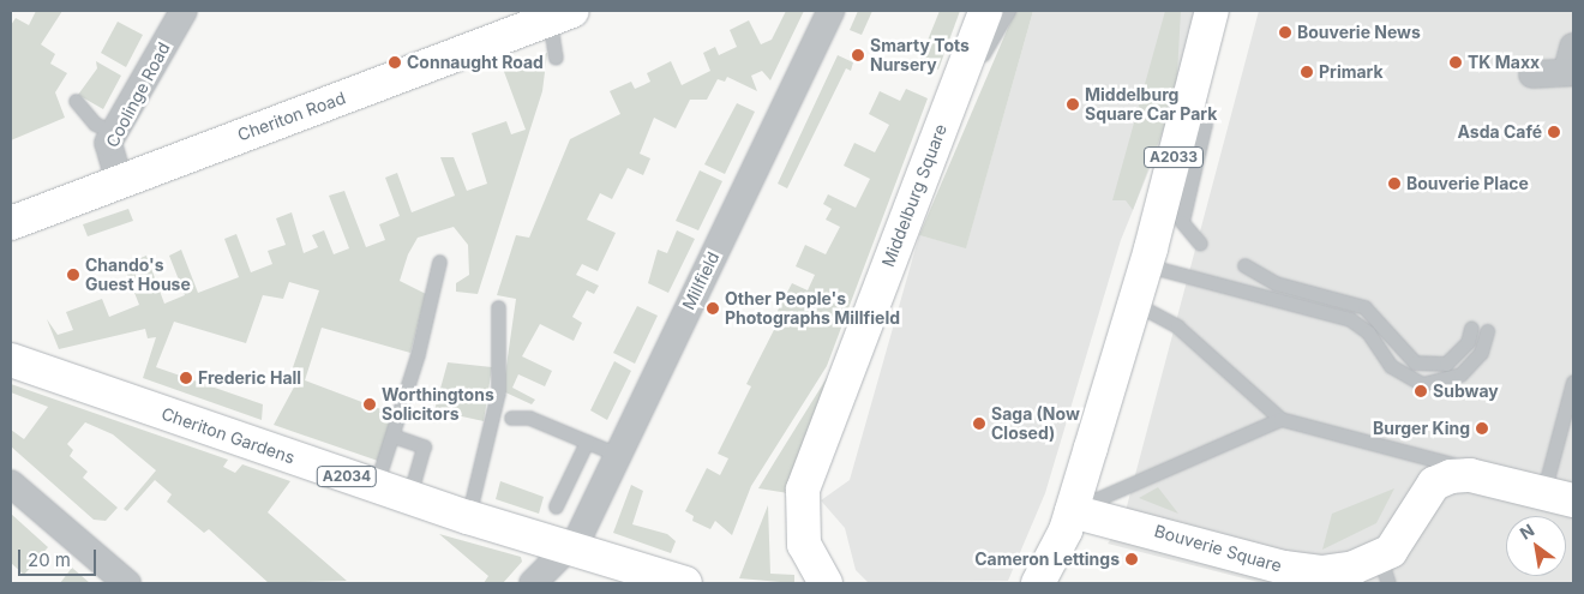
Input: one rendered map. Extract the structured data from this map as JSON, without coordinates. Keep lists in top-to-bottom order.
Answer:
{
  "streets": {
    "main road": [
      "Cheriton Road",
      "A2033",
      "Middelburg Square",
      "Cheriton Gardens",
      "A2034",
      "Bouverie Square"
    ],
    "street": ["Coolinge Road", "Millfield"]
  },
  "crossings": [
    ["Coolinge Road", "Cheriton Road"],
    ["A2033", "Bouverie Square"],
    ["Millfield", "Cheriton Gardens"]
  ],
  "places": [
    "Bouverie News",
    "Smarty Tots Nursery",
    "Connaught Road",
    "TK Maxx",
    "Primark",
    "Middelburg Square Car Park",
    "Asda Café",
    "Bouverie Place",
    "Chando's Guest House",
    "Other People's Photographs Millfield",
    "Frederic Hall",
    "Subway",
    "Worthingtons Solicitors",
    "Saga (Now Closed)",
    "Burger King",
    "Cameron Lettings"
  ],
  "scale_bar": "20 m",
  "north": "top left"
}
